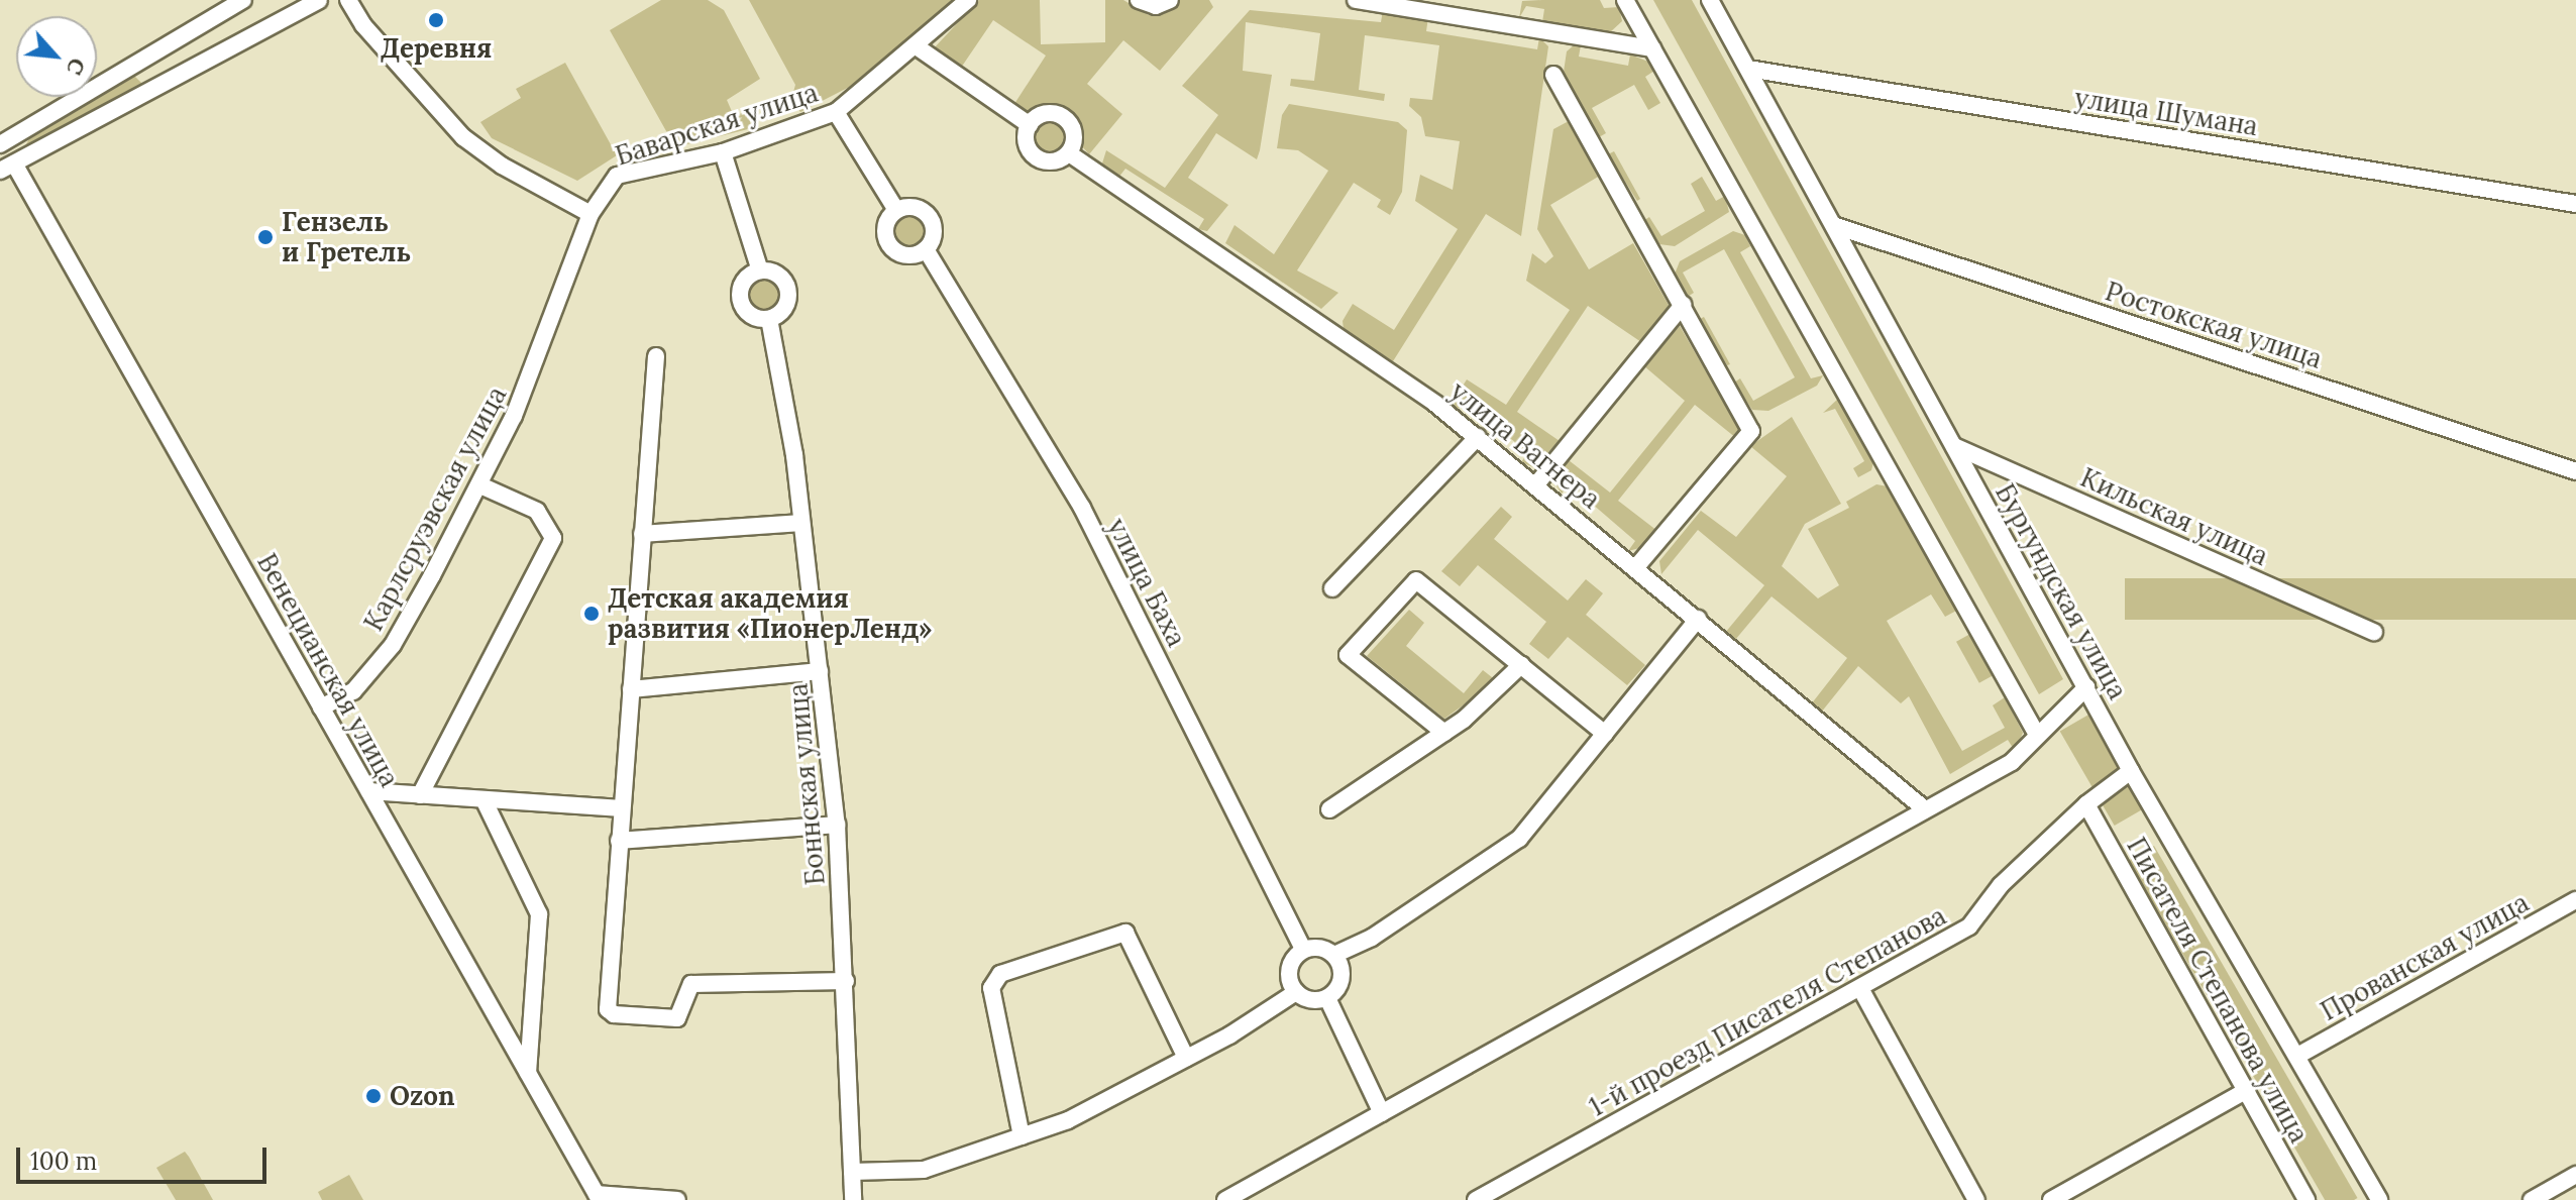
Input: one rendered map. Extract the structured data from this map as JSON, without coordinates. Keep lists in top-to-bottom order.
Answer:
{
  "streets": {
    "street": [
      "улица Шумана",
      "Баварская улица",
      "Ростокская улица",
      "улица Вагнера",
      "Карлсруэвская улица",
      "Кильская улица",
      "улица Баха",
      "Бургундская улица",
      "Венецианская улица",
      "Боннская улица",
      "Прованская улица",
      "Писателя Степанова улица",
      "1-й проезд Писателя Степанова"
    ]
  },
  "crossings": [
    ["улица Шумана", "Бургундская улица"],
    ["Баварская улица", "Карлсруэвская улица"],
    ["Ростокская улица", "Бургундская улица"],
    ["Карлсруэвская улица", "Венецианская улица"],
    ["Кильская улица", "Бургундская улица"],
    ["Бургундская улица", "Прованская улица"],
    ["Бургундская улица", "1-й проезд Писателя Степанова"],
    ["Писателя Степанова улица", "1-й проезд Писателя Степанова"]
  ],
  "places": [
    "Деревня",
    "Гензель и Гретель",
    "Детская академия развития «ПионерЛенд»",
    "Ozon"
  ],
  "scale_bar": "100 m",
  "north": "bottom right"
}
